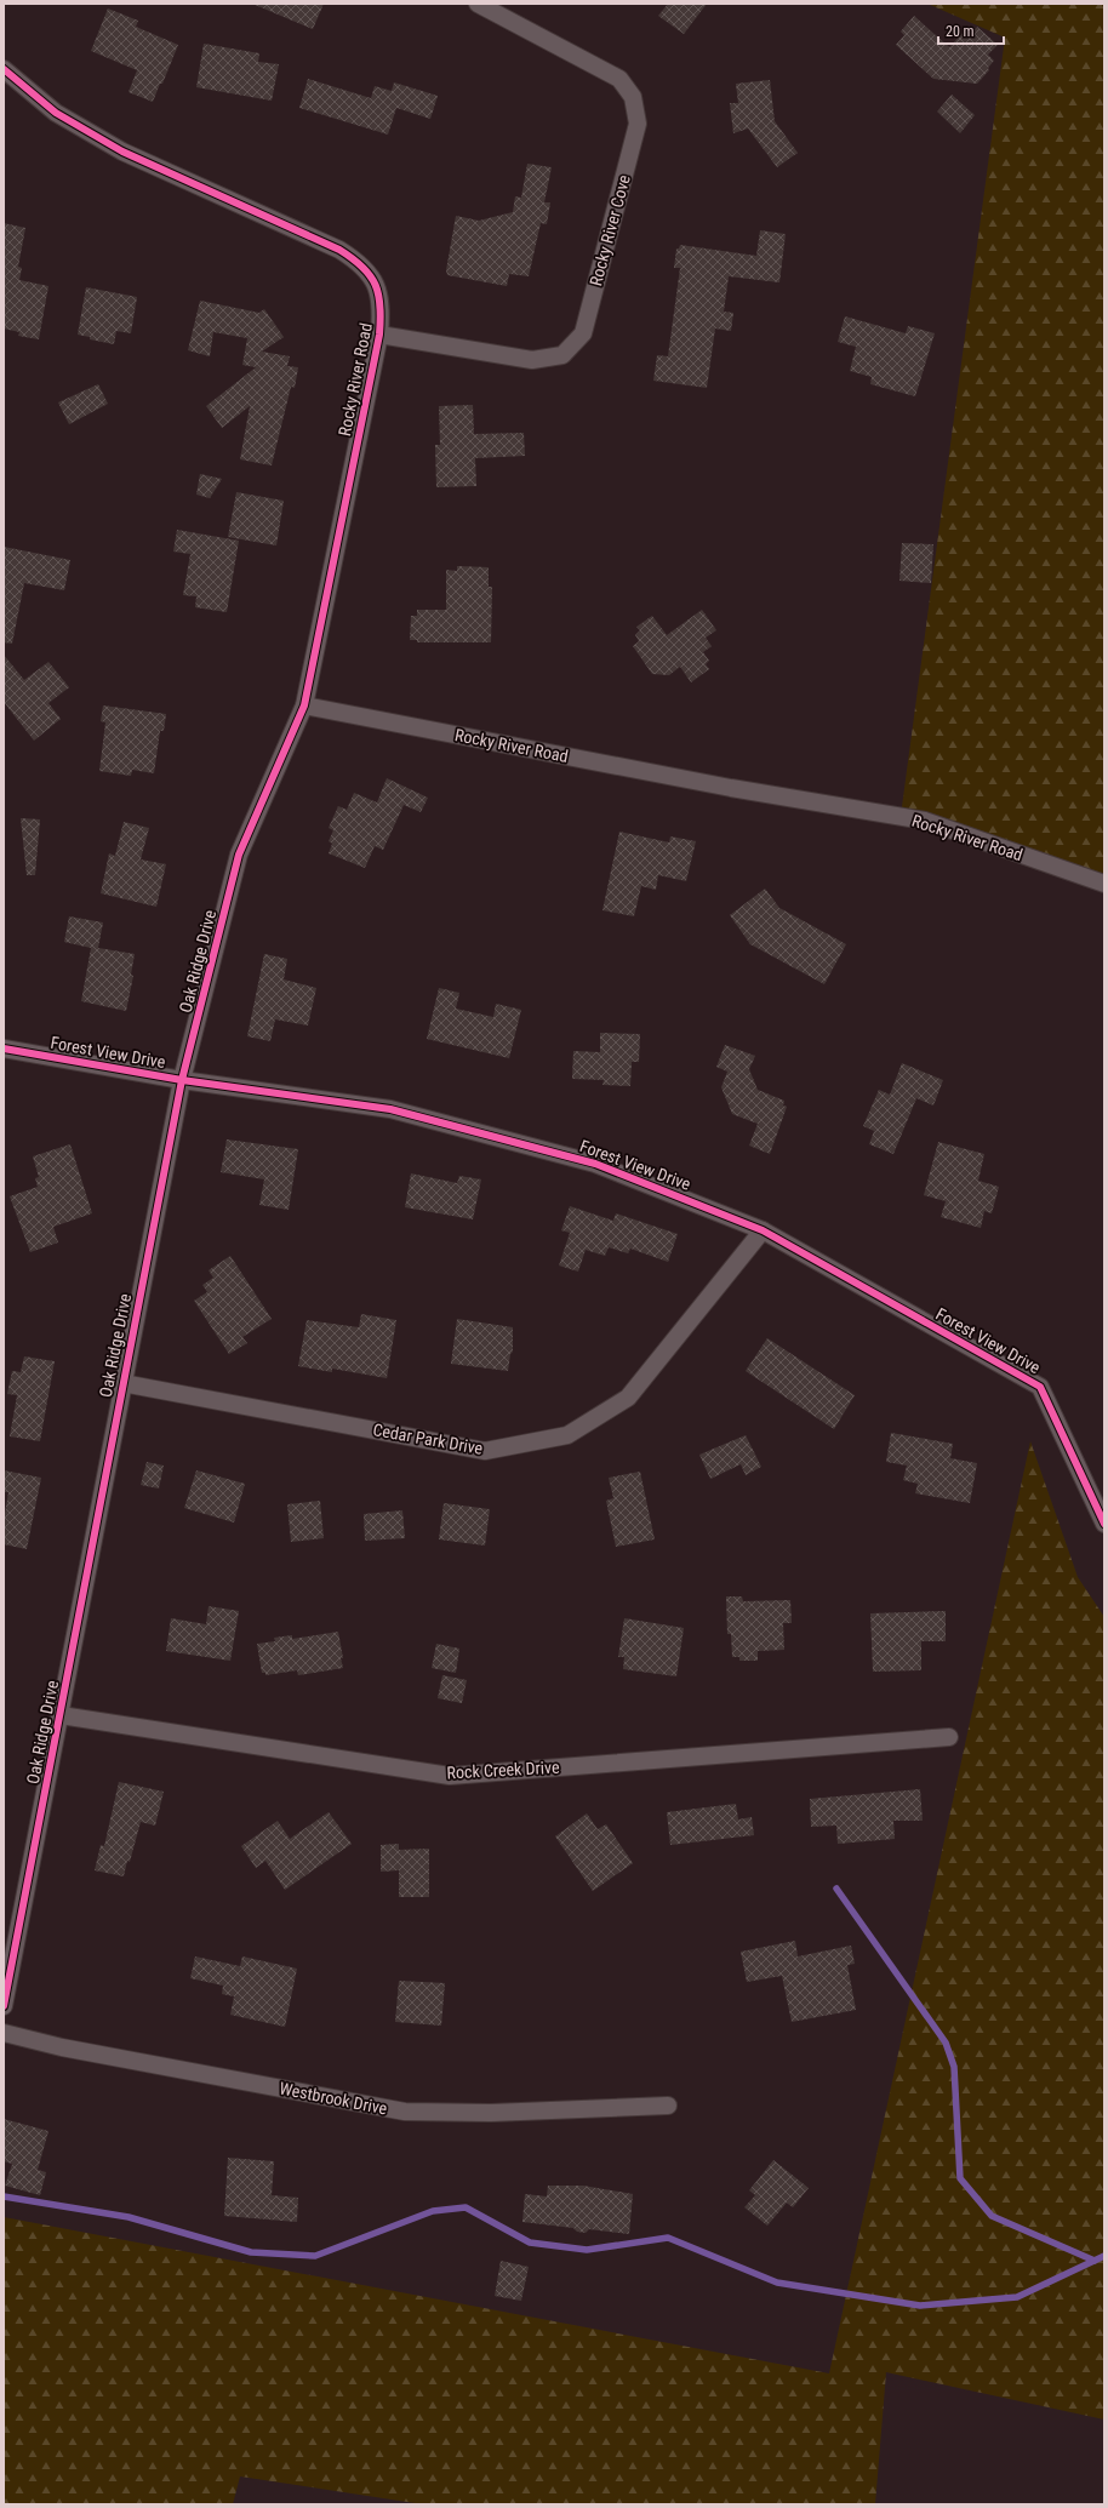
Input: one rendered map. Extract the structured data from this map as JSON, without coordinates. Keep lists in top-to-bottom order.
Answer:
{
  "streets": {
    "street": [
      "Rocky River Cove",
      "Rocky River Road",
      "Oak Ridge Drive",
      "Forest View Drive",
      "Cedar Park Drive",
      "Rock Creek Drive",
      "Westbrook Drive"
    ]
  },
  "crossings": [
    ["Rocky River Cove", "Rocky River Road"],
    ["Rocky River Road", "Oak Ridge Drive"],
    ["Oak Ridge Drive", "Forest View Drive"],
    ["Oak Ridge Drive", "Cedar Park Drive"],
    ["Oak Ridge Drive", "Rock Creek Drive"],
    ["Forest View Drive", "Cedar Park Drive"]
  ],
  "scale_bar": "20 m"
}
